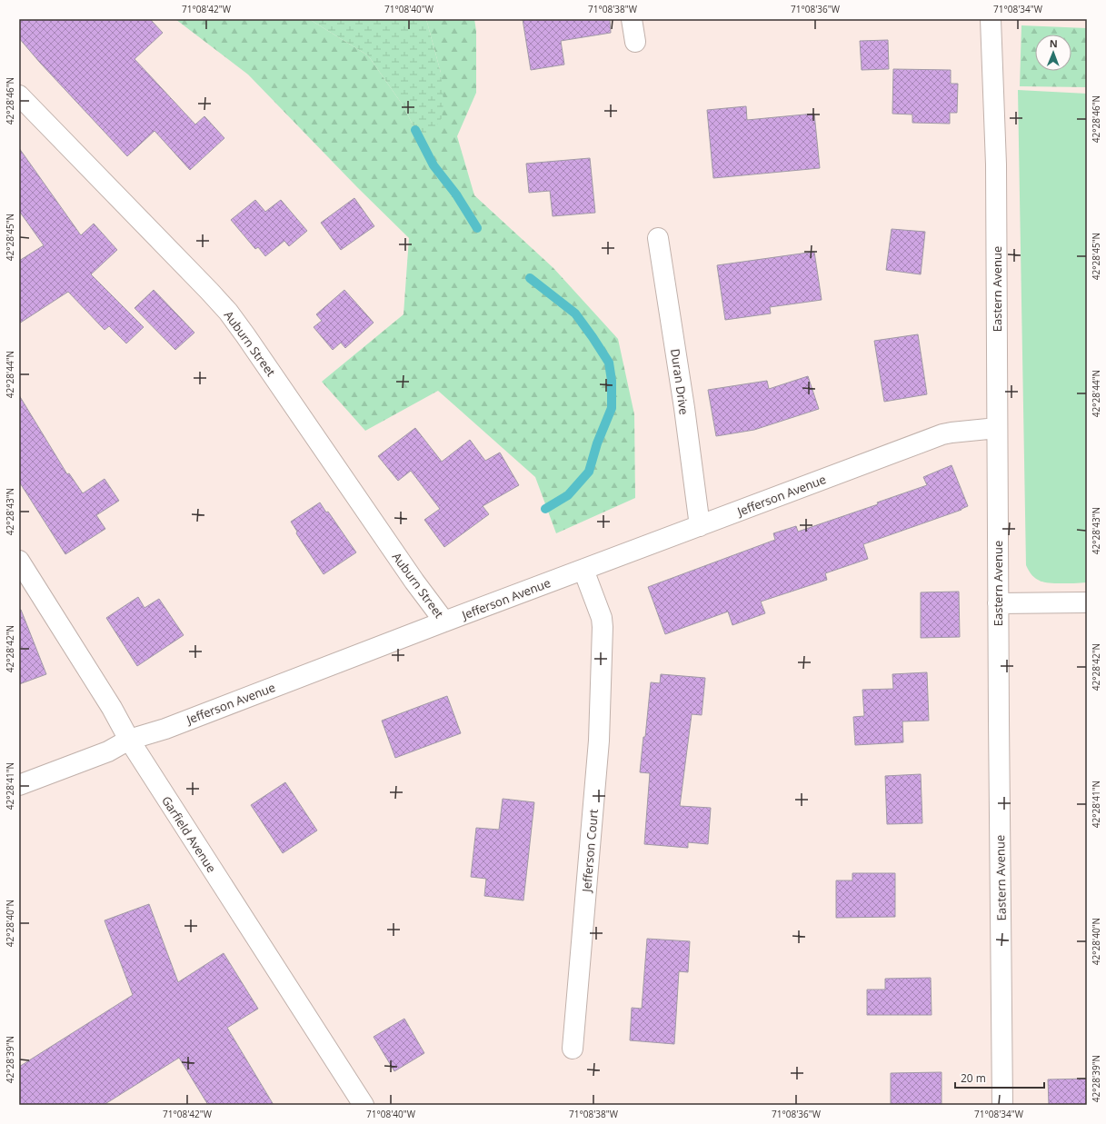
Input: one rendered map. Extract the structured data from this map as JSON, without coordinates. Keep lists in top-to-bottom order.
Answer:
{
  "streets": {
    "street": [
      "Eastern Avenue",
      "Auburn Street",
      "Duran Drive",
      "Jefferson Avenue",
      "Garfield Avenue",
      "Jefferson Court"
    ]
  },
  "crossings": [
    ["Eastern Avenue", "Jefferson Avenue"],
    ["Auburn Street", "Jefferson Avenue"],
    ["Duran Drive", "Jefferson Avenue"],
    ["Jefferson Avenue", "Garfield Avenue"],
    ["Jefferson Avenue", "Jefferson Court"]
  ],
  "scale_bar": "20 m",
  "north": "top",
  "coordinates": [
    "71°08'42\"W",
    "71°08'40\"W",
    "71°08'38\"W",
    "71°08'36\"W",
    "71°08'34\"W",
    "42°28'46\"N",
    "42°28'45\"N",
    "42°28'44\"N",
    "42°28'43\"N",
    "42°28'42\"N",
    "42°28'41\"N",
    "42°28'40\"N",
    "42°28'39\"N"
  ]
}
